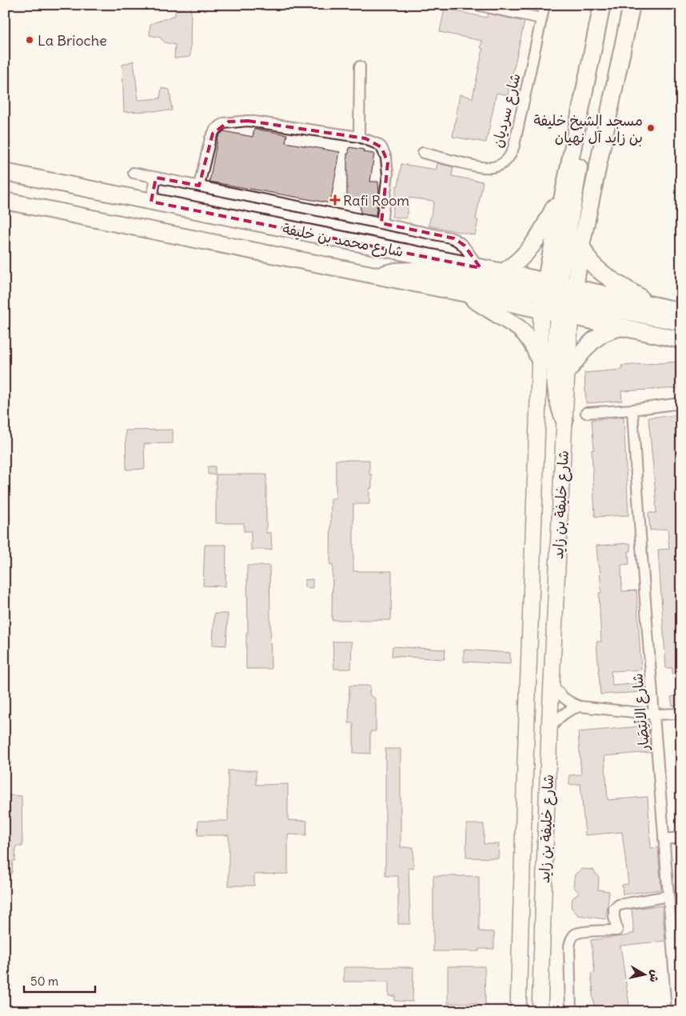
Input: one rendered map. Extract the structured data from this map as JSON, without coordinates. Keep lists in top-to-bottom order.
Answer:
{
  "streets": {
    "highway": ["شارع محمد بن خليفة", "شارع خليفة بن زايد"],
    "street": ["شارع سرديان", "شارع الانْتِصَار"]
  },
  "crossings": [
    ["شارع محمد بن خليفة", "شارع خليفة بن زايد"]
  ],
  "places": {
    "other": ["La Brioche", "مسجد الشيخ خليفة بن زايد آل نهيان"],
    "health": ["Rafi Room"]
  },
  "scale_bar": "50 m",
  "north": "right"
}
